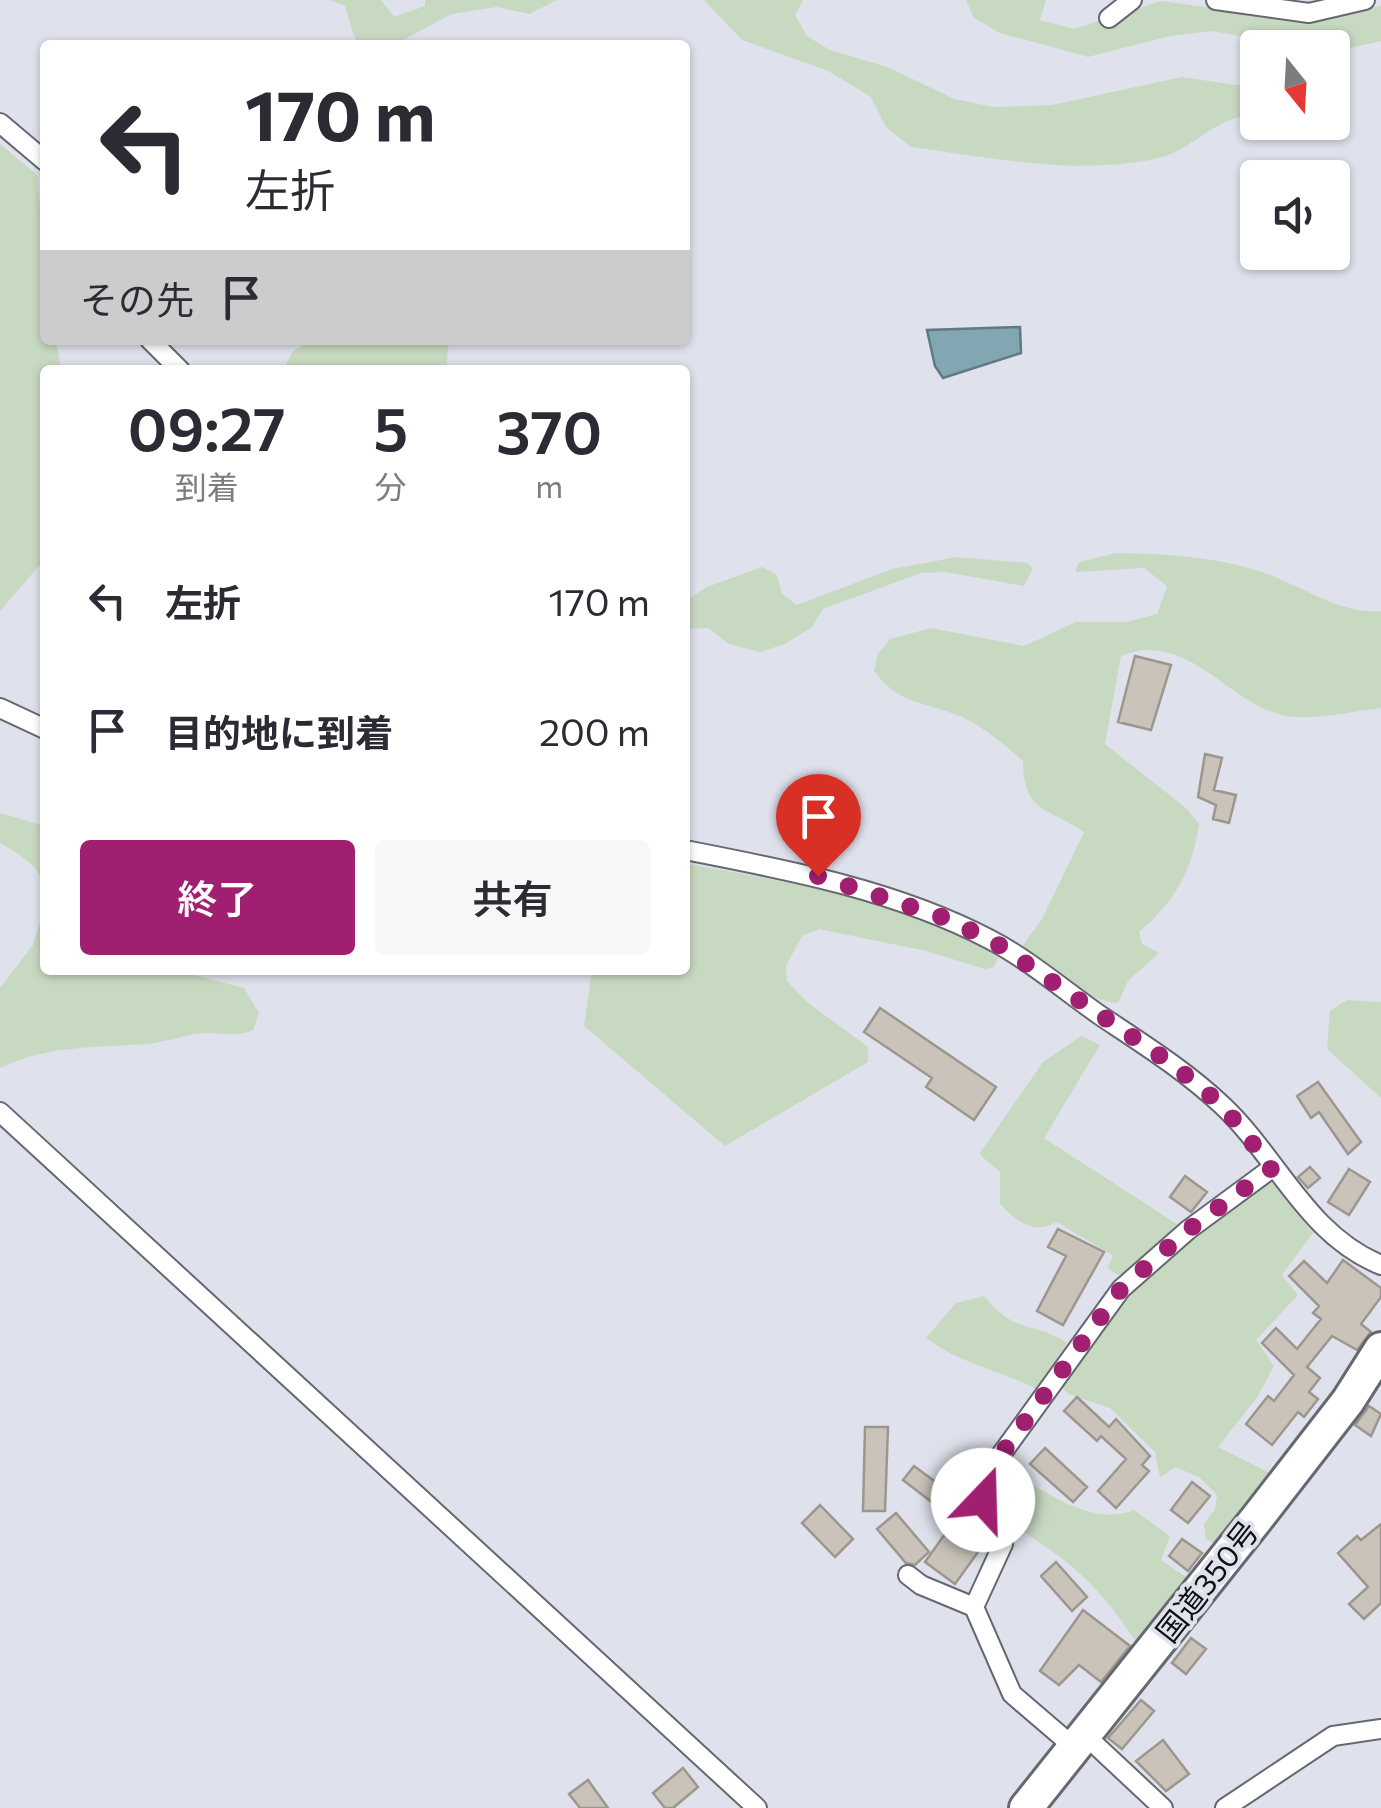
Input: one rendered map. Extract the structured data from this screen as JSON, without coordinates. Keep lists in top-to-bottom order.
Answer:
{
  "streets": {
    "highway": ["国道350号"]
  },
  "north": "bottom",
  "page": {
    "turn": ["170 m", "左折"],
    "then": "その先",
    "eta": [
      "09:27",
      "到着",
      "5",
      "分",
      "370",
      "m"
    ],
    "list": [
      {
        "name": "左折",
        "value": "170 m"
      },
      {
        "name": "目的地に到着",
        "value": "200 m"
      }
    ],
    "buttons": ["終了", "共有"]
  }
}
